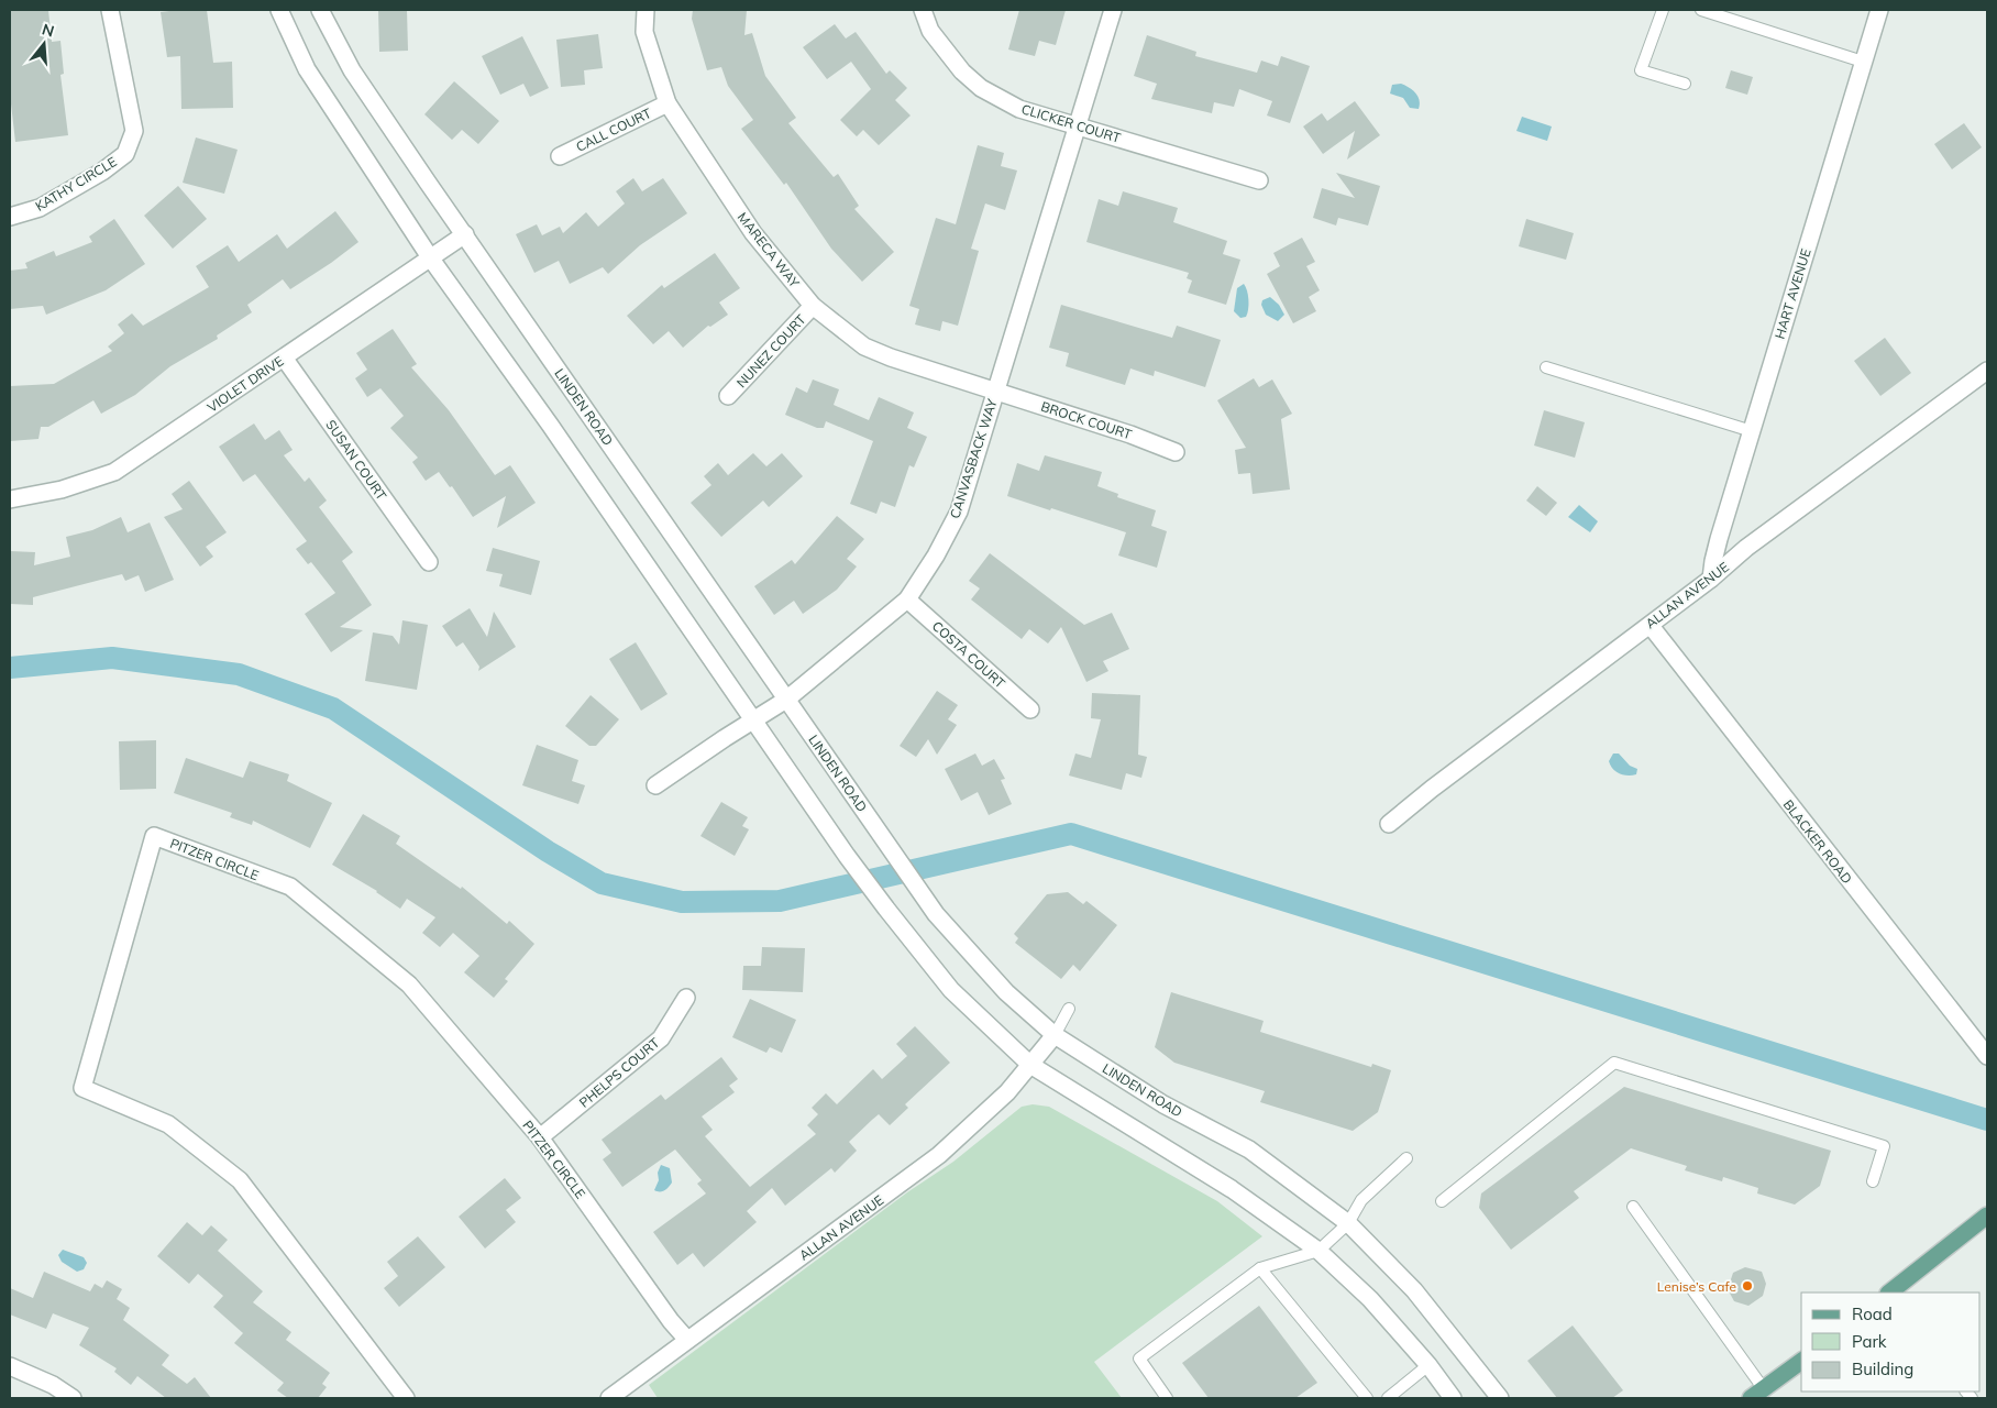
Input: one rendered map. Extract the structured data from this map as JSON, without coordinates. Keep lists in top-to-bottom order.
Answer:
{
  "streets": {
    "street": [
      "CLICKER COURT",
      "CALL COURT",
      "KATHY CIRCLE",
      "MARECA WAY",
      "HART AVENUE",
      "NUNEZ COURT",
      "VIOLET DRIVE",
      "LINDEN ROAD",
      "BROCK COURT",
      "CANVASBACK WAY",
      "SUSAN COURT",
      "ALLAN AVENUE",
      "COSTA COURT",
      "BLACKER ROAD",
      "PITZER CIRCLE",
      "PHELPS COURT"
    ]
  },
  "crossings": [
    ["CLICKER COURT", "CANVASBACK WAY"],
    ["CALL COURT", "MARECA WAY"],
    ["MARECA WAY", "NUNEZ COURT"],
    ["MARECA WAY", "BROCK COURT"],
    ["MARECA WAY", "CANVASBACK WAY"],
    ["HART AVENUE", "ALLAN AVENUE"],
    ["VIOLET DRIVE", "LINDEN ROAD"],
    ["VIOLET DRIVE", "SUSAN COURT"],
    ["LINDEN ROAD", "CANVASBACK WAY"],
    ["LINDEN ROAD", "ALLAN AVENUE"],
    ["BROCK COURT", "CANVASBACK WAY"],
    ["CANVASBACK WAY", "COSTA COURT"],
    ["ALLAN AVENUE", "BLACKER ROAD"],
    ["ALLAN AVENUE", "PITZER CIRCLE"],
    ["PITZER CIRCLE", "PHELPS COURT"]
  ],
  "places": ["Lenise’s Cafe"],
  "legend": ["Road", "Park", "Building"],
  "north": "top"
}
